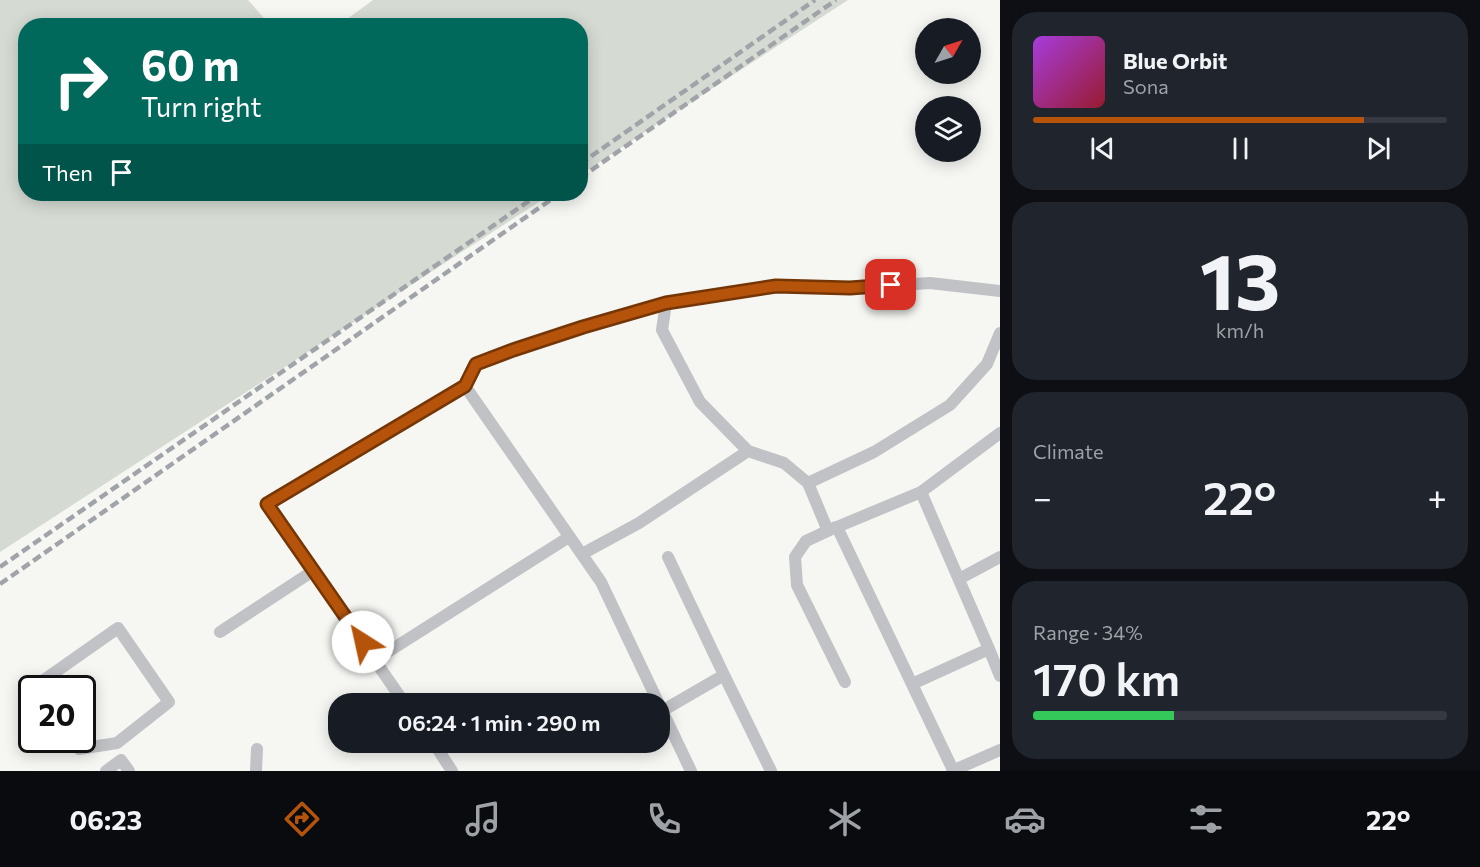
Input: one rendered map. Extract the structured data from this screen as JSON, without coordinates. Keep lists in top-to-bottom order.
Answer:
{
  "north": "top right",
  "page": {
    "turn": ["60 m", "Turn right"],
    "song": ["Blue Orbit", "Sona"],
    "then": "Then",
    "tile": [
      ["13", "km/h"],
      "Climate",
      ["Range · 34%", "170 km"]
    ],
    "heat": ["−", "22°", "+"],
    "limit": "20",
    "trip": "06:24 · 1 min · 290 m",
    "tabs": ["06:23", "22°"]
  }
}
